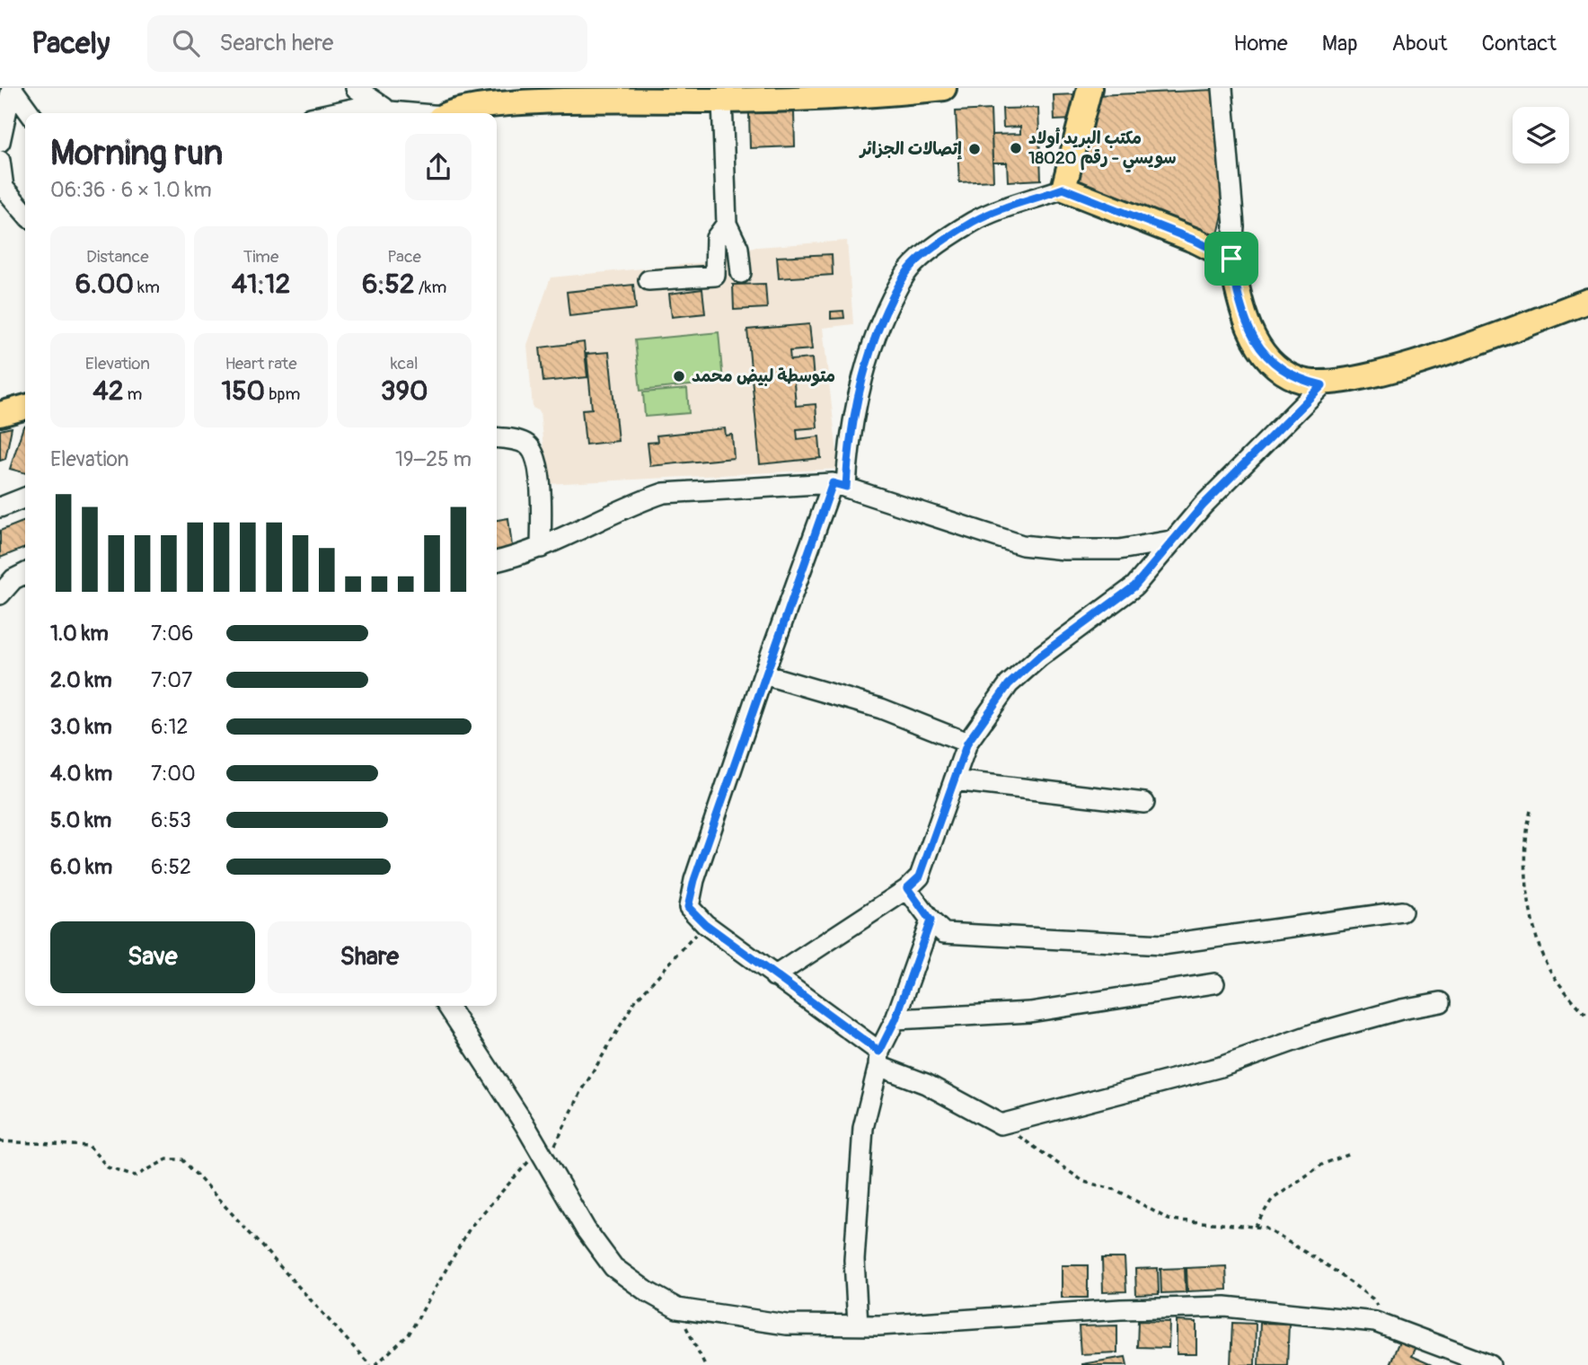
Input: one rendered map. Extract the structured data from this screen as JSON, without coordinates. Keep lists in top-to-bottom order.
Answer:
{
  "places": ["مكتب البريد أولاد سويسي - رقم 18020", "إتصالات الجزائر", "متوسطة لبيض محمد"],
  "page": {
    "header": "Pacely",
    "search": "Search here",
    "nav": [
      "Home",
      "Map",
      "About",
      "Contact"
    ],
    "heading": ["Morning run", "06:36 · 6 × 1.0 km"],
    "stats": [
      ["Distance", "6.00 km"],
      ["Time", "41:12"],
      ["Pace", "6:52 /km"],
      ["Elevation", "42 m"],
      ["Heart rate", "150 bpm"],
      ["kcal", "390"]
    ],
    "chart": ["Elevation", "19–25 m"],
    "list": [
      {
        "name": "1.0 km",
        "note": "7:06"
      },
      {
        "name": "2.0 km",
        "note": "7:07"
      },
      {
        "name": "3.0 km",
        "note": "6:12"
      },
      {
        "name": "4.0 km",
        "note": "7:00"
      },
      {
        "name": "5.0 km",
        "note": "6:53"
      },
      {
        "name": "6.0 km",
        "note": "6:52"
      }
    ],
    "buttons": ["Save", "Share"]
  }
}
